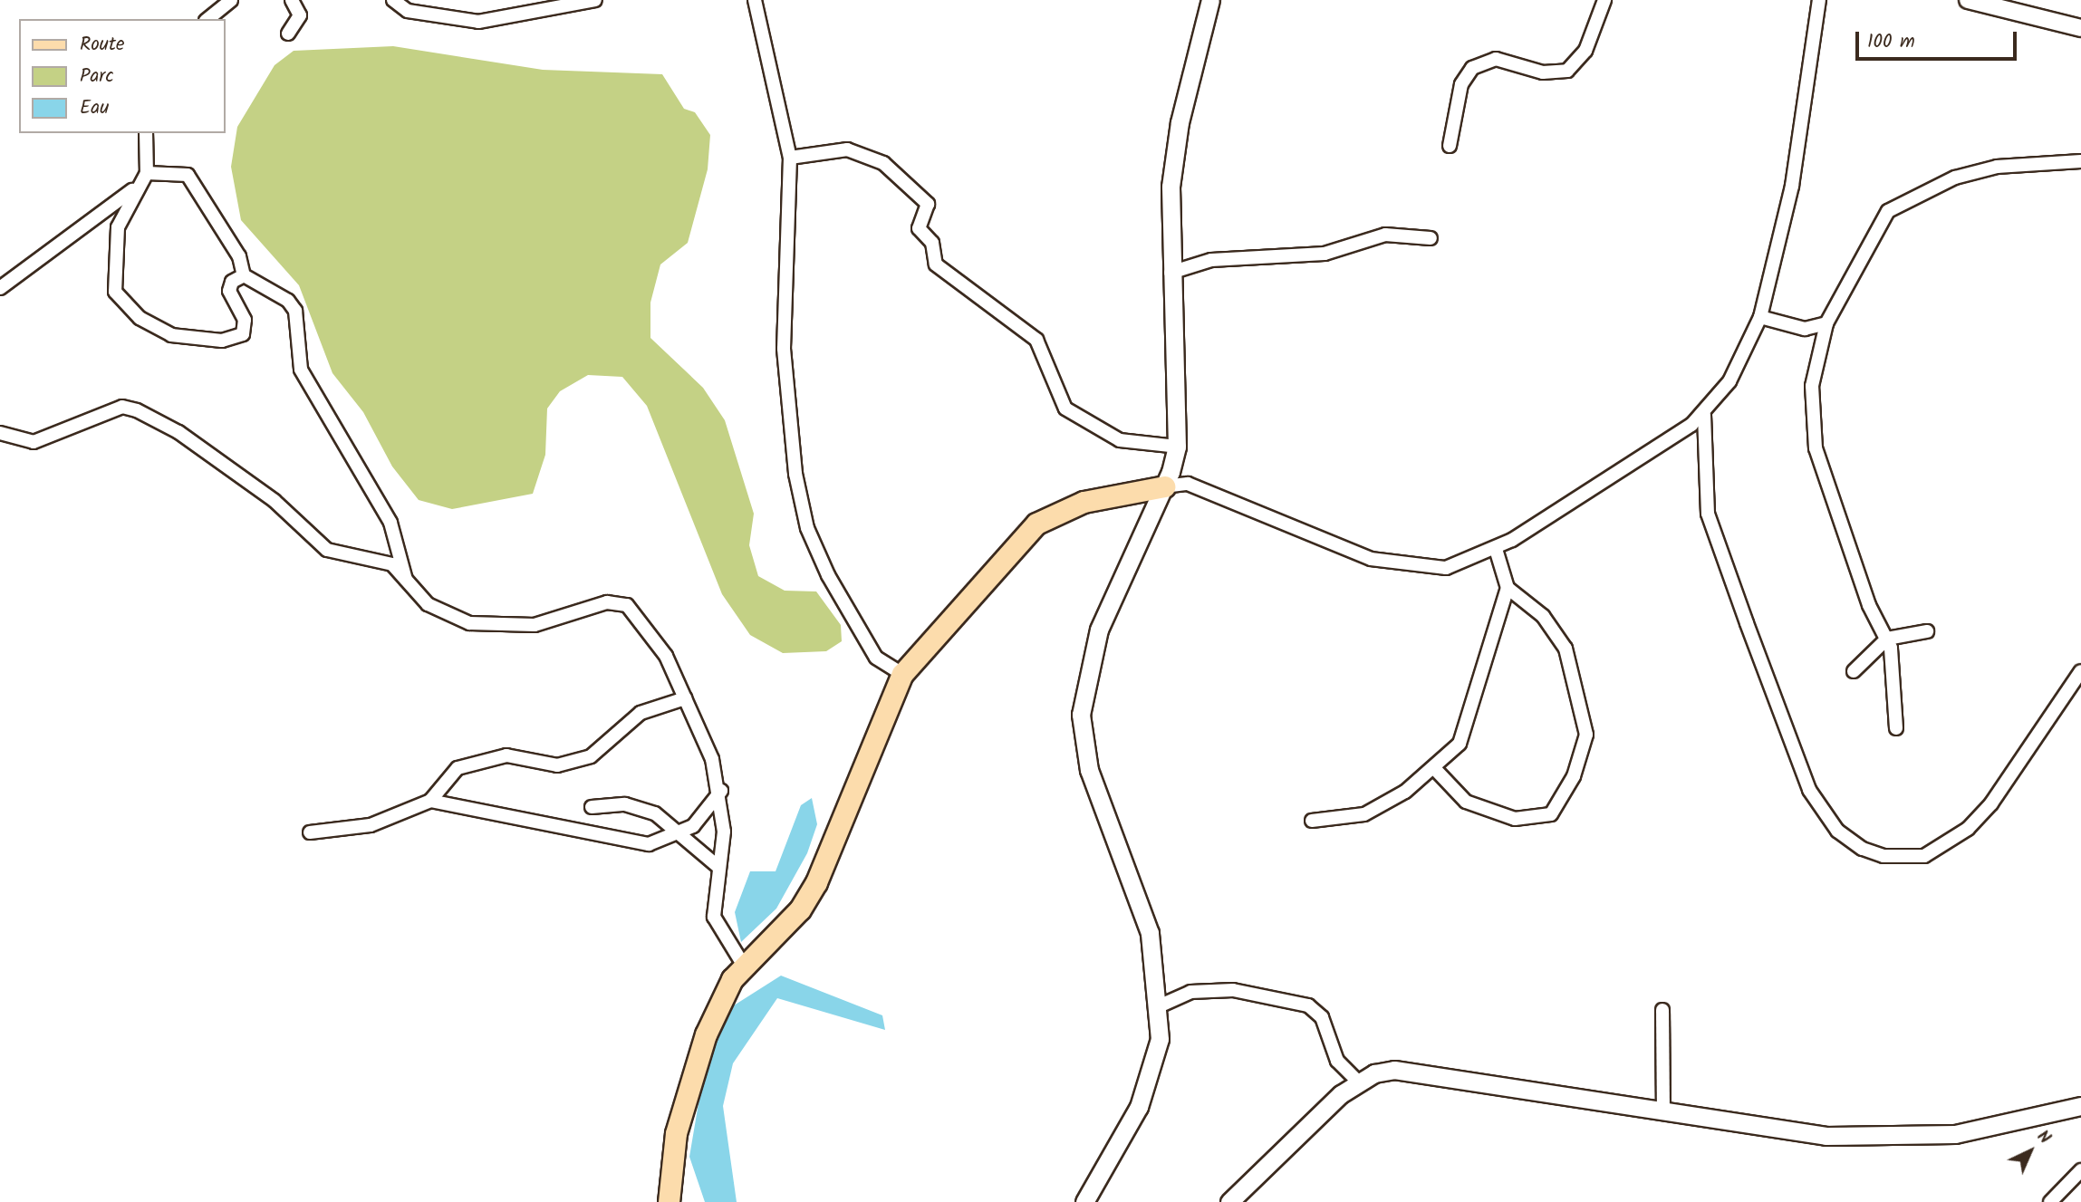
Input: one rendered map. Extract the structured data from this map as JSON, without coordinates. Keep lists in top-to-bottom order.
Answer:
{
  "legend": ["Route", "Parc", "Eau"],
  "scale_bar": "100 m",
  "north": "top right"
}
